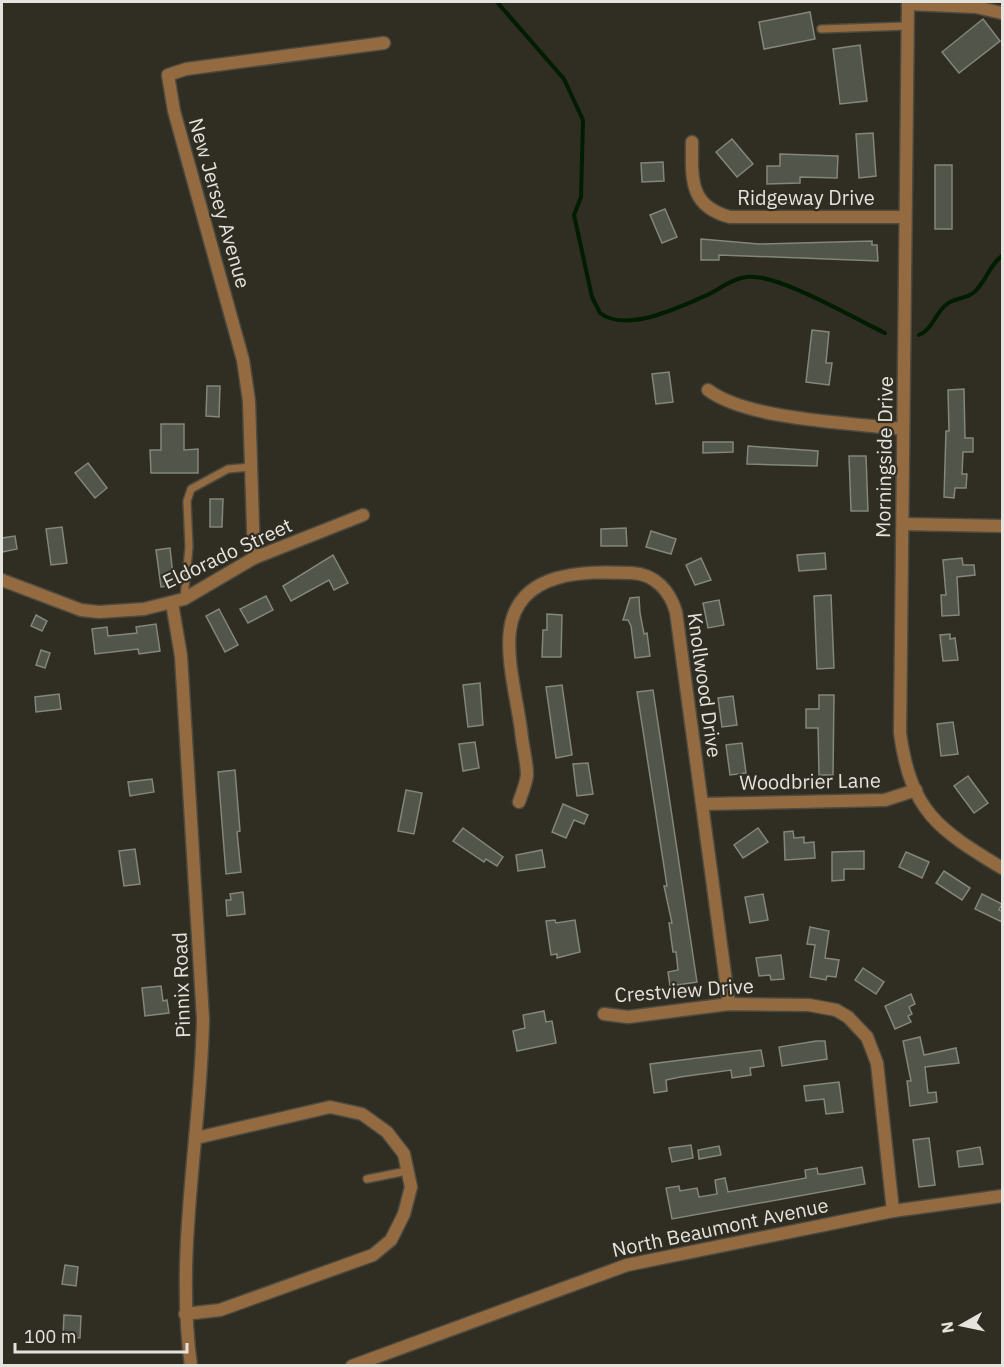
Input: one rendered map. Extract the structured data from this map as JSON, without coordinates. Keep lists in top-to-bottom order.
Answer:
{
  "streets": {
    "street": [
      "Ridgeway Drive",
      "New Jersey Avenue",
      "Morningside Drive",
      "Eldorado Street",
      "Knollwood Drive",
      "Woodbrier Lane",
      "Pinnix Road",
      "Crestview Drive",
      "North Beaumont Avenue"
    ]
  },
  "crossings": [
    ["Ridgeway Drive", "Morningside Drive"],
    ["New Jersey Avenue", "Eldorado Street"],
    ["Morningside Drive", "Woodbrier Lane"],
    ["Eldorado Street", "Pinnix Road"],
    ["Knollwood Drive", "Woodbrier Lane"],
    ["Knollwood Drive", "Crestview Drive"],
    ["Crestview Drive", "North Beaumont Avenue"]
  ],
  "scale_bar": "100 m",
  "north": "left"
}
